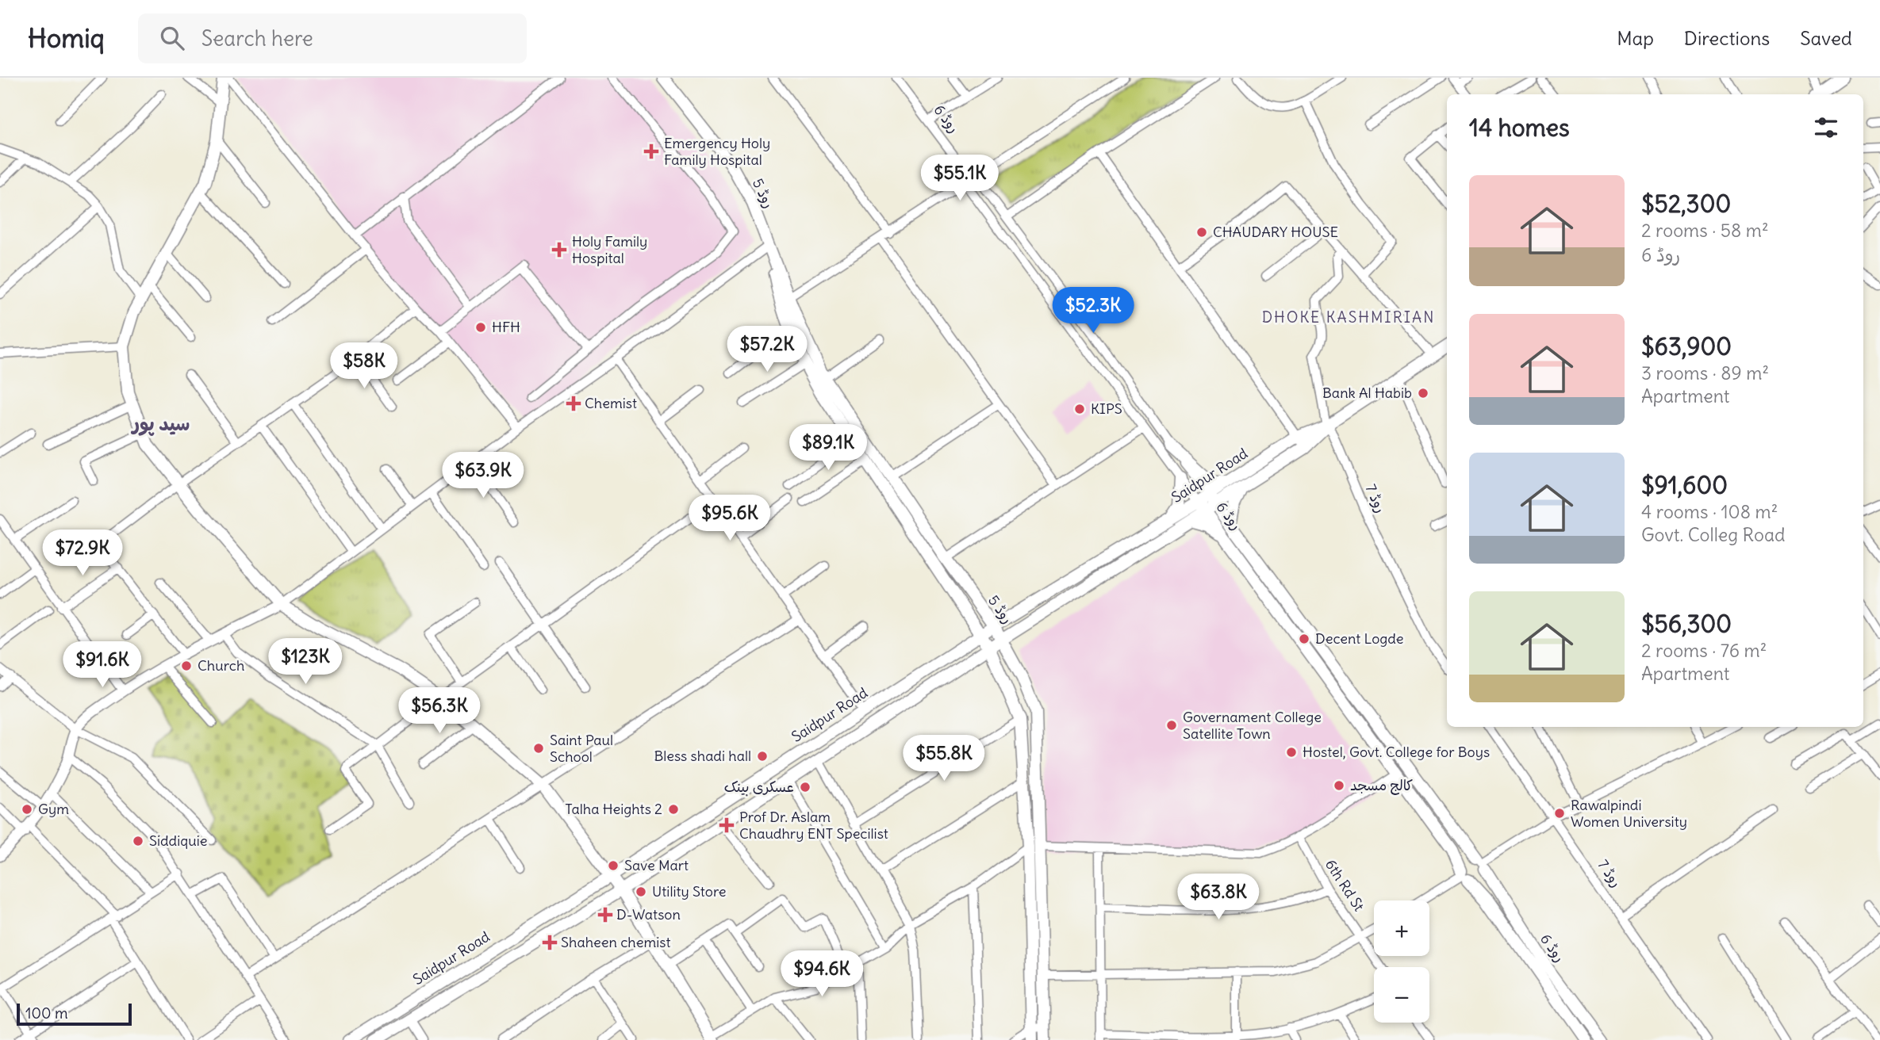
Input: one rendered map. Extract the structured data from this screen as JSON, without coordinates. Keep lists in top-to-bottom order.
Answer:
{
  "streets": {
    "main road": ["روڈ 6", "روڈ 5", "Saidpur Road"],
    "street": ["روڈ 7", "6th Rd St"]
  },
  "crossings": [
    ["روڈ 6", "Saidpur Road"],
    ["روڈ 5", "Saidpur Road"],
    ["Saidpur Road", "روڈ 7"]
  ],
  "districts": ["DHOKE KASHMIRIAN", "سید پور"],
  "places": {
    "health": [
      "Emergency Holy Family Hospital",
      "Holy Family Hospital",
      "Chemist",
      "Prof Dr. Aslam Chaudhry ENT Specilist",
      "D-Watson",
      "Shaheen chemist"
    ],
    "other": [
      "CHAUDARY HOUSE",
      "HFH",
      "Bank Al Habib",
      "KIPS",
      "Decent Logde",
      "Church",
      "Governament College Satellite Town",
      "Saint Paul School",
      "Hostel, Govt. College for Boys",
      "Bless shadi hall",
      "کالج مسجد",
      "عسکری بینک",
      "Gym",
      "Talha Heights 2",
      "Rawalpindi Women University",
      "Siddiquie",
      "Save Mart",
      "Utility Store"
    ]
  },
  "scale_bar": "100 m",
  "page": {
    "header": "Homiq",
    "search": "Search here",
    "nav": ["Map", "Directions", "Saved"],
    "heading": "14 homes",
    "price": [
      "$55.1K",
      "$52.3K",
      "$57.2K",
      "$58K",
      "$89.1K",
      "$63.9K",
      "$95.6K",
      "$72.9K",
      "$123K",
      "$91.6K",
      "$56.3K",
      "$55.8K",
      "$63.8K",
      "$94.6K"
    ],
    "list": [
      {
        "name": "$52,300",
        "note": "2 rooms · 58 m² · روڈ 6"
      },
      {
        "name": "$63,900",
        "note": "3 rooms · 89 m² · Apartment"
      },
      {
        "name": "$91,600",
        "note": "4 rooms · 108 m² · Govt. Colleg Road"
      },
      {
        "name": "$56,300",
        "note": "2 rooms · 76 m² · Apartment"
      }
    ],
    "map_buttons": ["+", "−"],
    "scale": "100 m"
  }
}
